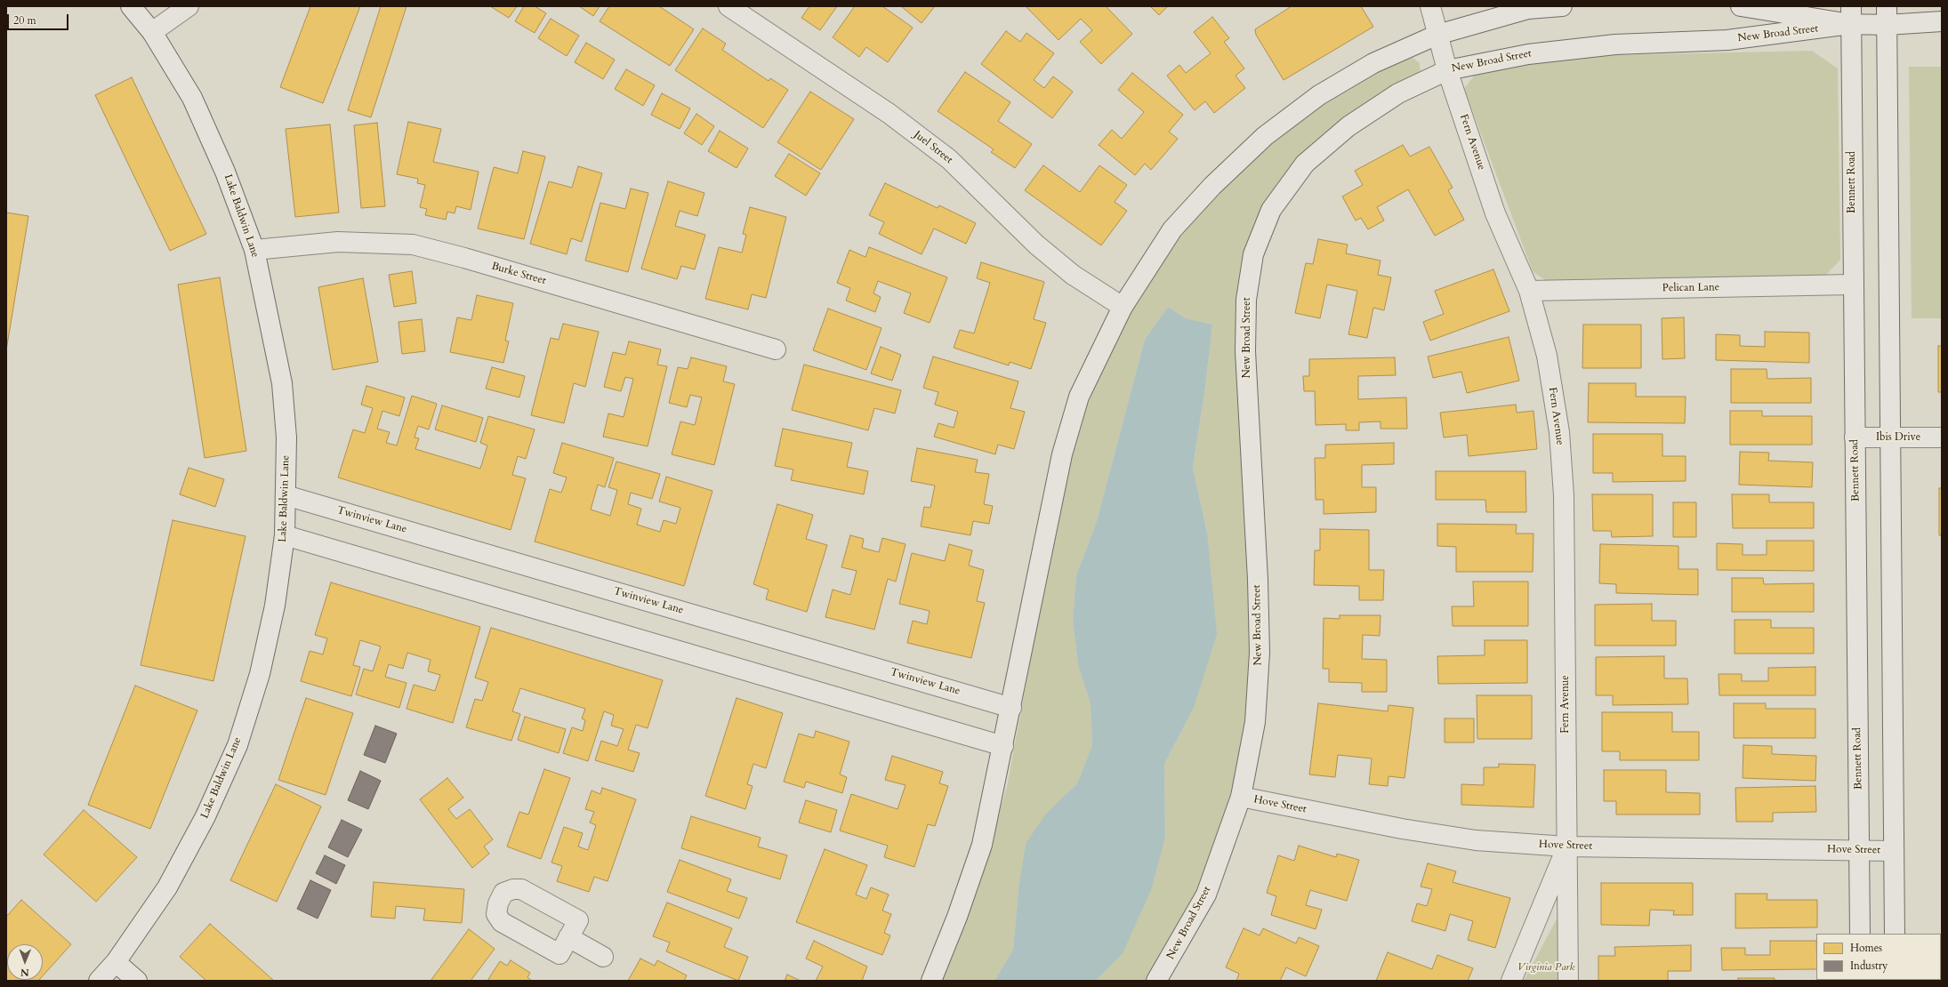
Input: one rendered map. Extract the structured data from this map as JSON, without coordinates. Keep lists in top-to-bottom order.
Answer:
{
  "streets": {
    "street": [
      "New Broad Street",
      "Fern Avenue",
      "Juel Street",
      "Bennett Road",
      "Lake Baldwin Lane",
      "Burke Street",
      "Pelican Lane",
      "Ibis Drive",
      "Twinview Lane",
      "Hove Street"
    ]
  },
  "crossings": [
    ["New Broad Street", "Fern Avenue"],
    ["New Broad Street", "Bennett Road"],
    ["New Broad Street", "Hove Street"],
    ["Fern Avenue", "Pelican Lane"],
    ["Fern Avenue", "Hove Street"],
    ["Bennett Road", "Pelican Lane"],
    ["Bennett Road", "Ibis Drive"],
    ["Bennett Road", "Hove Street"],
    ["Lake Baldwin Lane", "Burke Street"],
    ["Lake Baldwin Lane", "Twinview Lane"]
  ],
  "parks": ["Virginia Park"],
  "legend": ["Homes", "Industry"],
  "scale_bar": "20 m",
  "north": "bottom"
}
